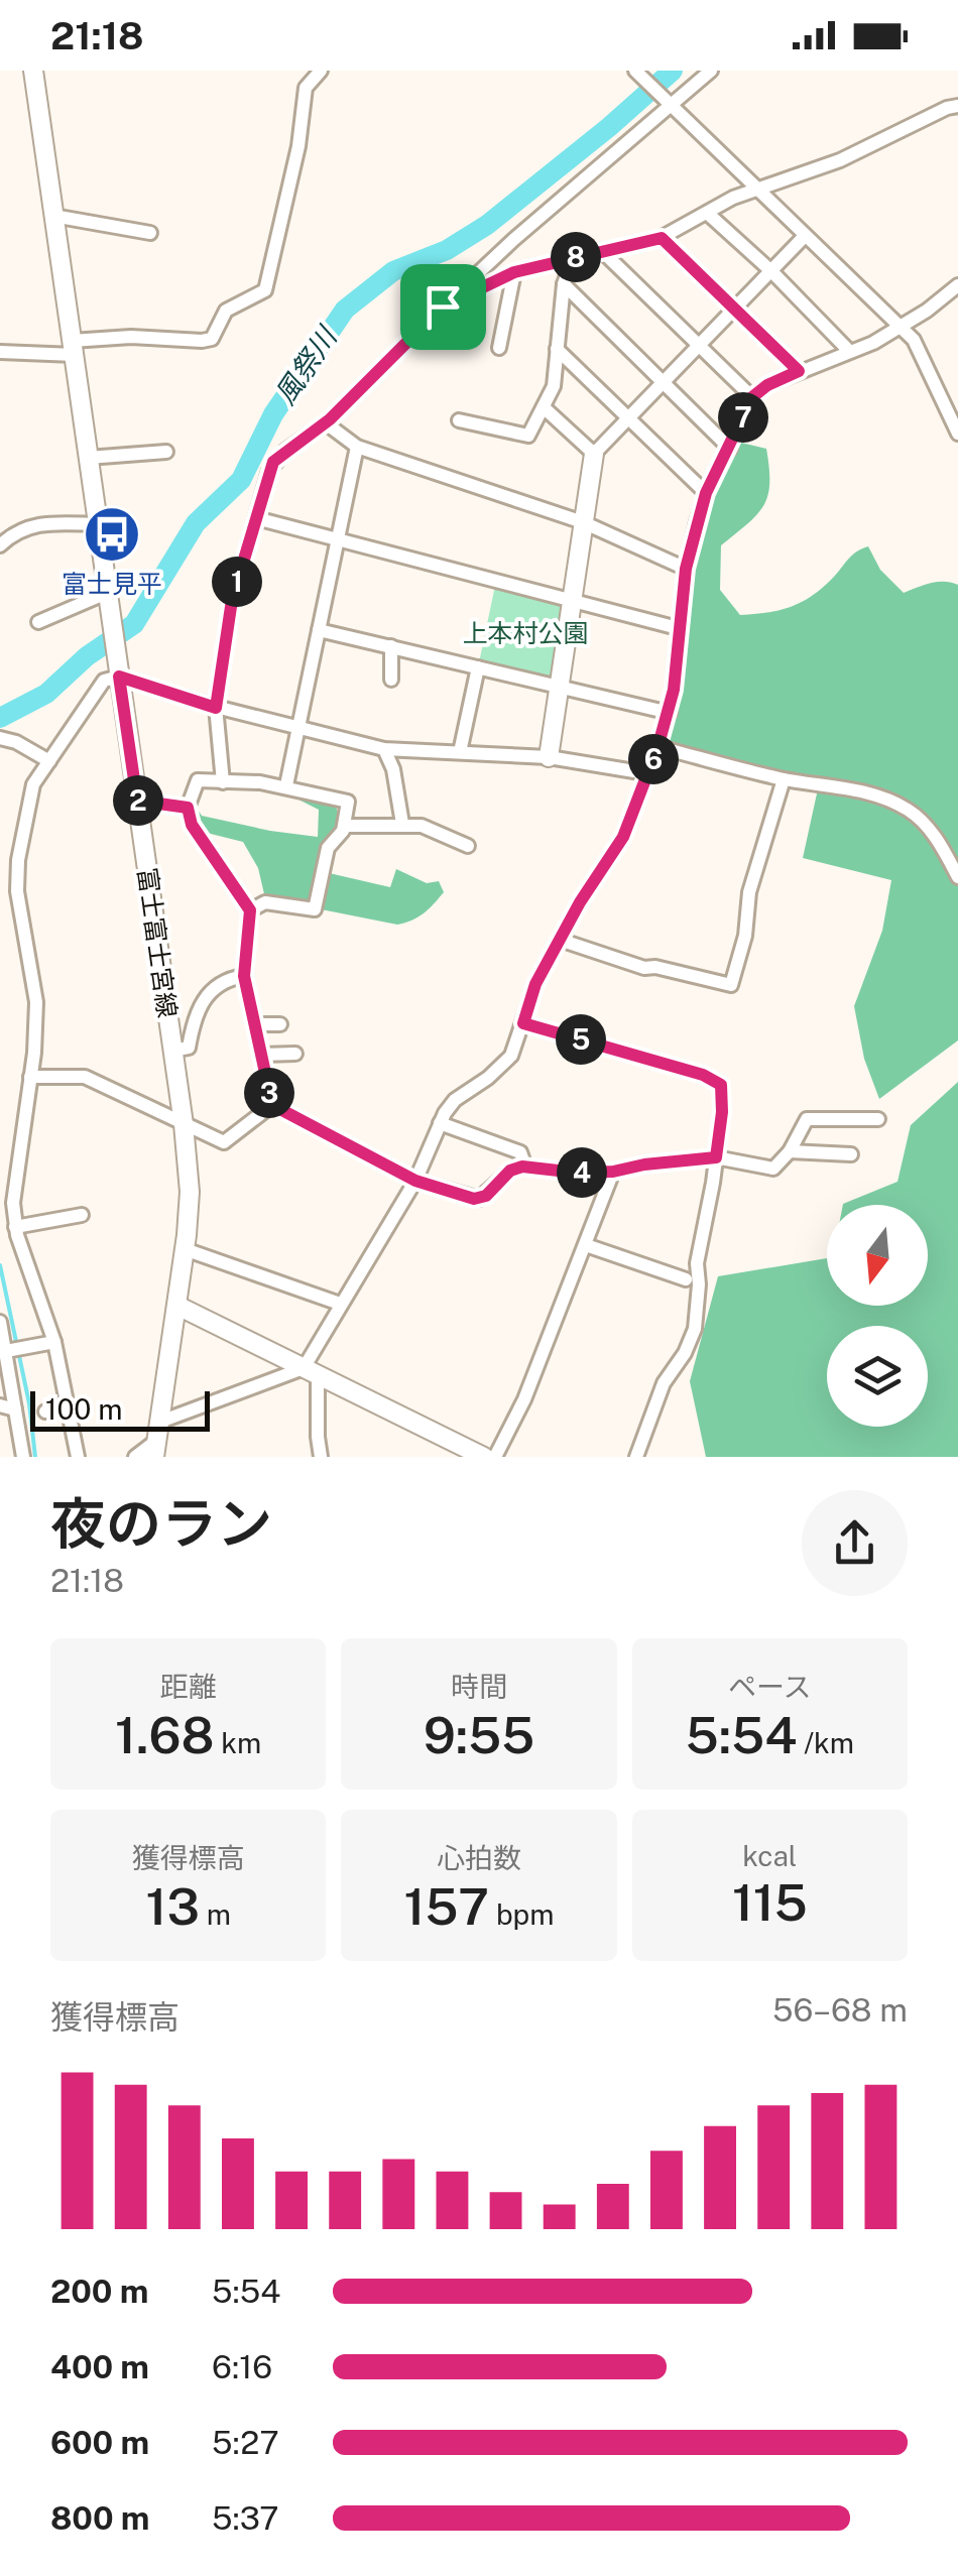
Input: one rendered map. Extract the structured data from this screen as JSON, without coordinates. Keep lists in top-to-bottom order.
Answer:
{
  "streets": {
    "main road": ["富士富士宮線"]
  },
  "water": ["風祭川"],
  "parks": ["上本村公園"],
  "places": {
    "bus stop": ["富士見平"]
  },
  "scale_bar": "100 m",
  "north": "bottom",
  "page": {
    "status": "21:18",
    "pins": [
      "8",
      "7",
      "1",
      "6",
      "2",
      "5",
      "3",
      "4"
    ],
    "scale": "100 m",
    "heading": ["夜のラン", "21:18"],
    "stats": [
      ["距離", "1.68 km"],
      ["時間", "9:55"],
      ["ペース", "5:54 /km"],
      ["獲得標高", "13 m"],
      ["心拍数", "157 bpm"],
      ["kcal", "115"]
    ],
    "chart": ["獲得標高", "56–68 m"],
    "list": [
      {
        "name": "200 m",
        "note": "5:54"
      },
      {
        "name": "400 m",
        "note": "6:16"
      },
      {
        "name": "600 m",
        "note": "5:27"
      },
      {
        "name": "800 m",
        "note": "5:37"
      }
    ]
  }
}
